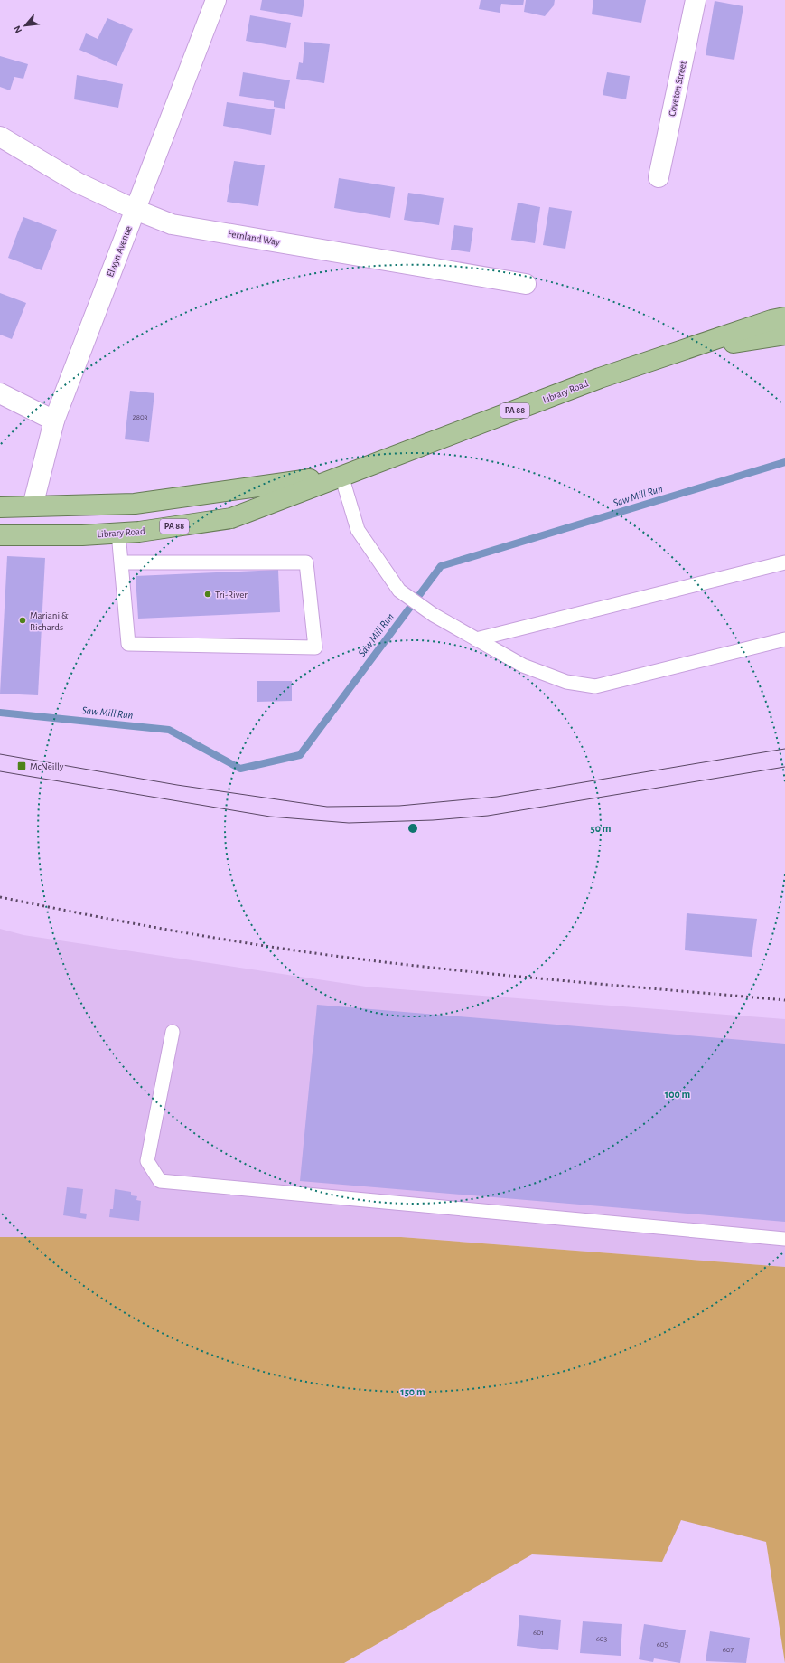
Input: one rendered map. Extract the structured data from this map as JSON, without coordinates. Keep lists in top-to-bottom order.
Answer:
{
  "streets": {
    "main road": ["Library Road", "PA 88"],
    "street": ["Coveton Street", "Fernland Way", "Elwyn Avenue"]
  },
  "crossings": [
    ["Fernland Way", "Elwyn Avenue"],
    ["Elwyn Avenue", "Library Road"]
  ],
  "water": ["Saw Mill Run"],
  "places": {
    "other": ["Tri-River", "Mariani & Richards"],
    "transit": ["McNeilly"]
  },
  "house_numbers": [
    "2803",
    "601",
    "603",
    "605",
    "607"
  ],
  "north": "bottom left",
  "rings": ["50 m", "100 m", "150 m"]
}
